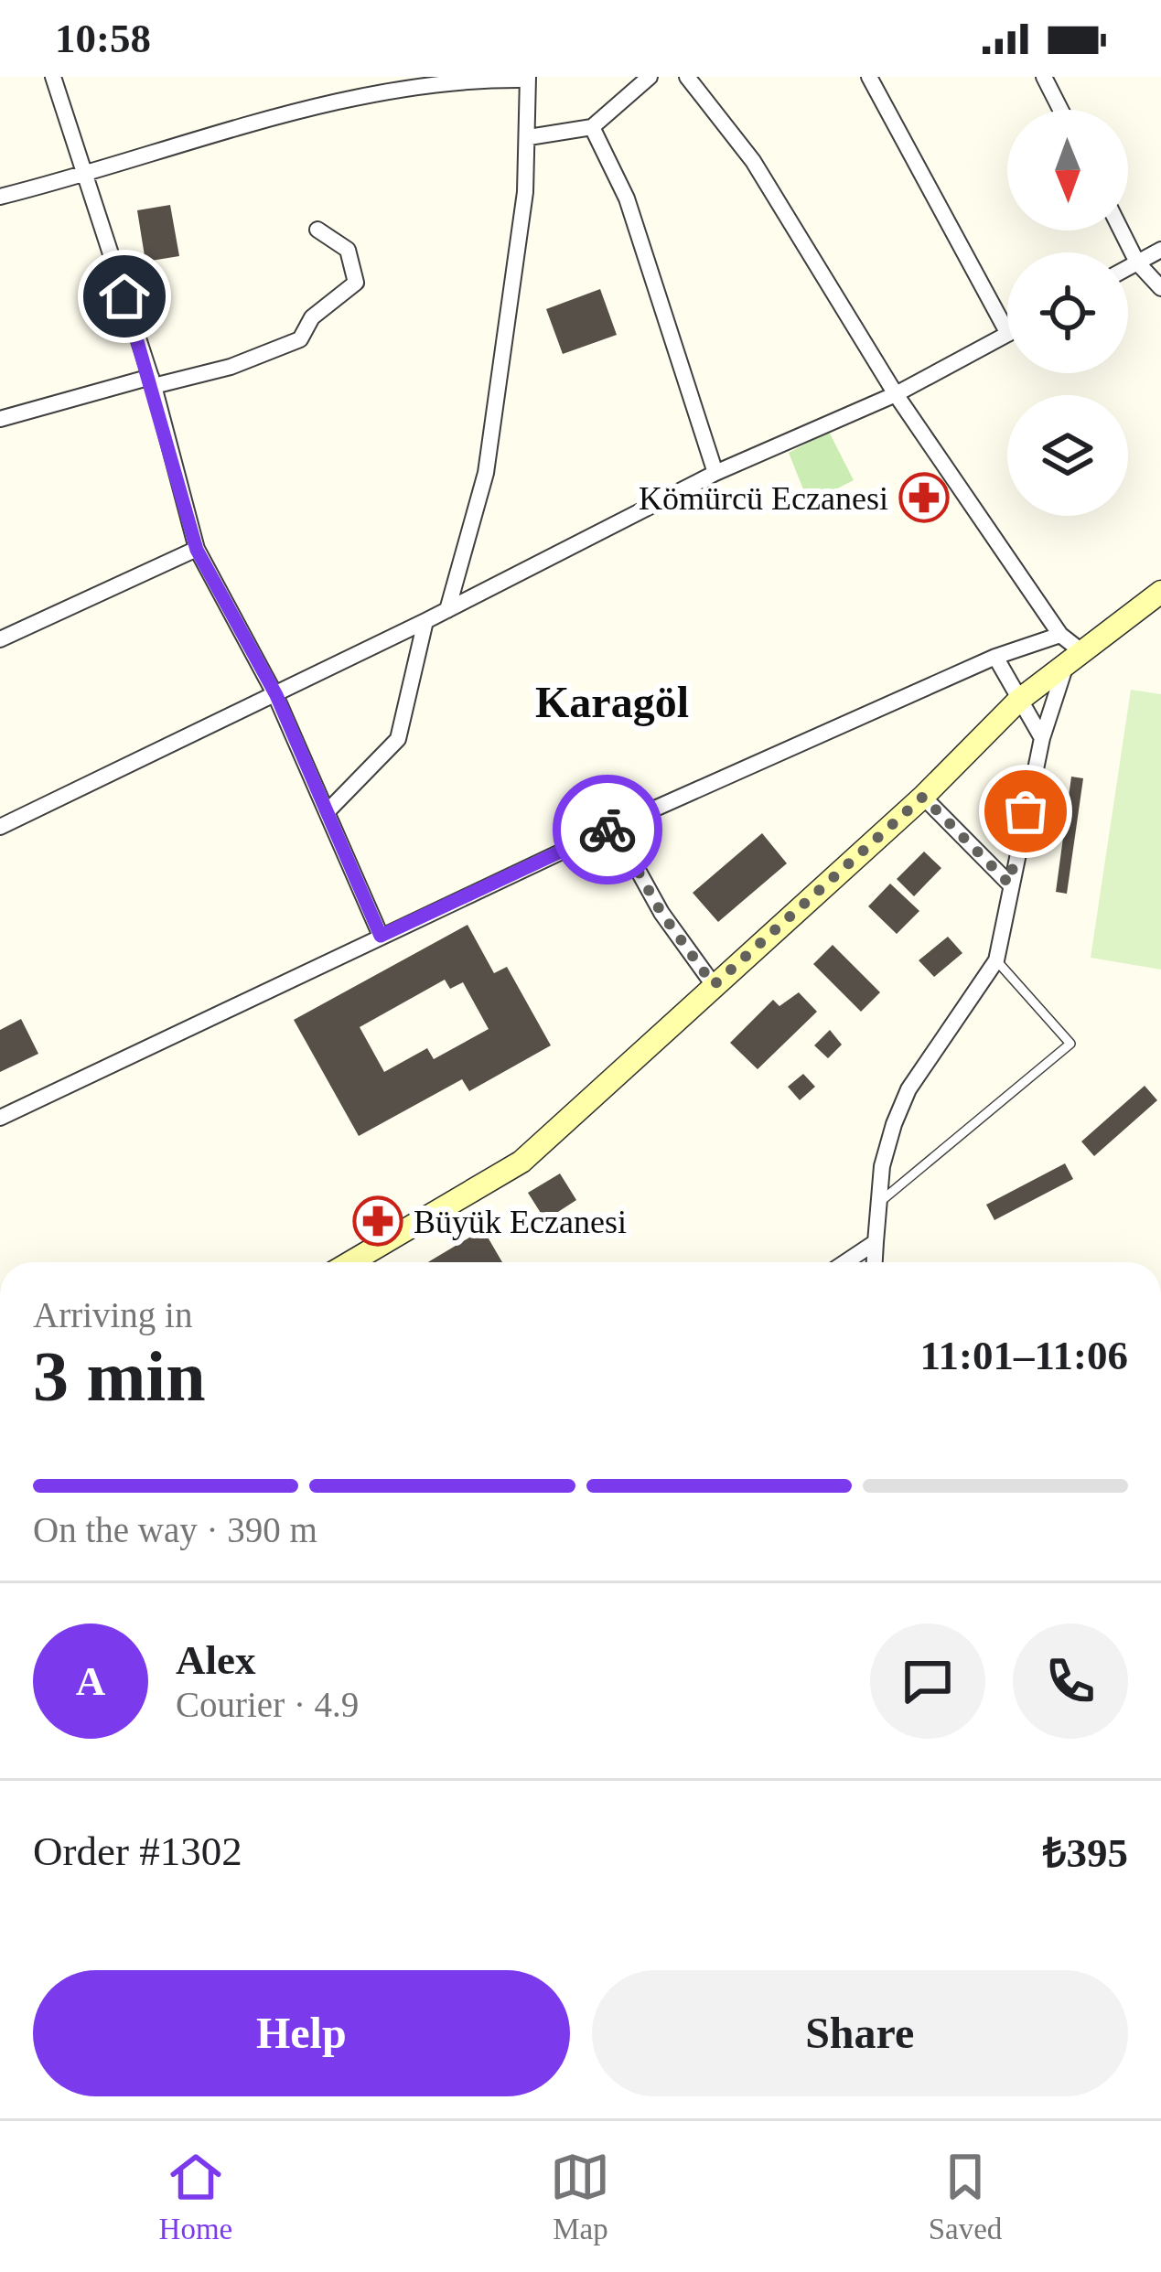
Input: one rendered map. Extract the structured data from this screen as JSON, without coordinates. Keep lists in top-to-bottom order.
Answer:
{
  "districts": ["Karagöl"],
  "places": {
    "pharmacy": ["Kömürcü Eczanesi", "Büyük Eczanesi"]
  },
  "north": "bottom",
  "page": {
    "status": "10:58",
    "heading": ["3 min", "Arriving in", "11:01–11:06"],
    "panel": [
      "Alex",
      "Courier · 4.9",
      "Order #1302",
      "₺395"
    ],
    "bar": "On the way · 390 m",
    "round": "A",
    "buttons": ["Help", "Share"],
    "tabs": ["Home", "Map", "Saved"]
  }
}
